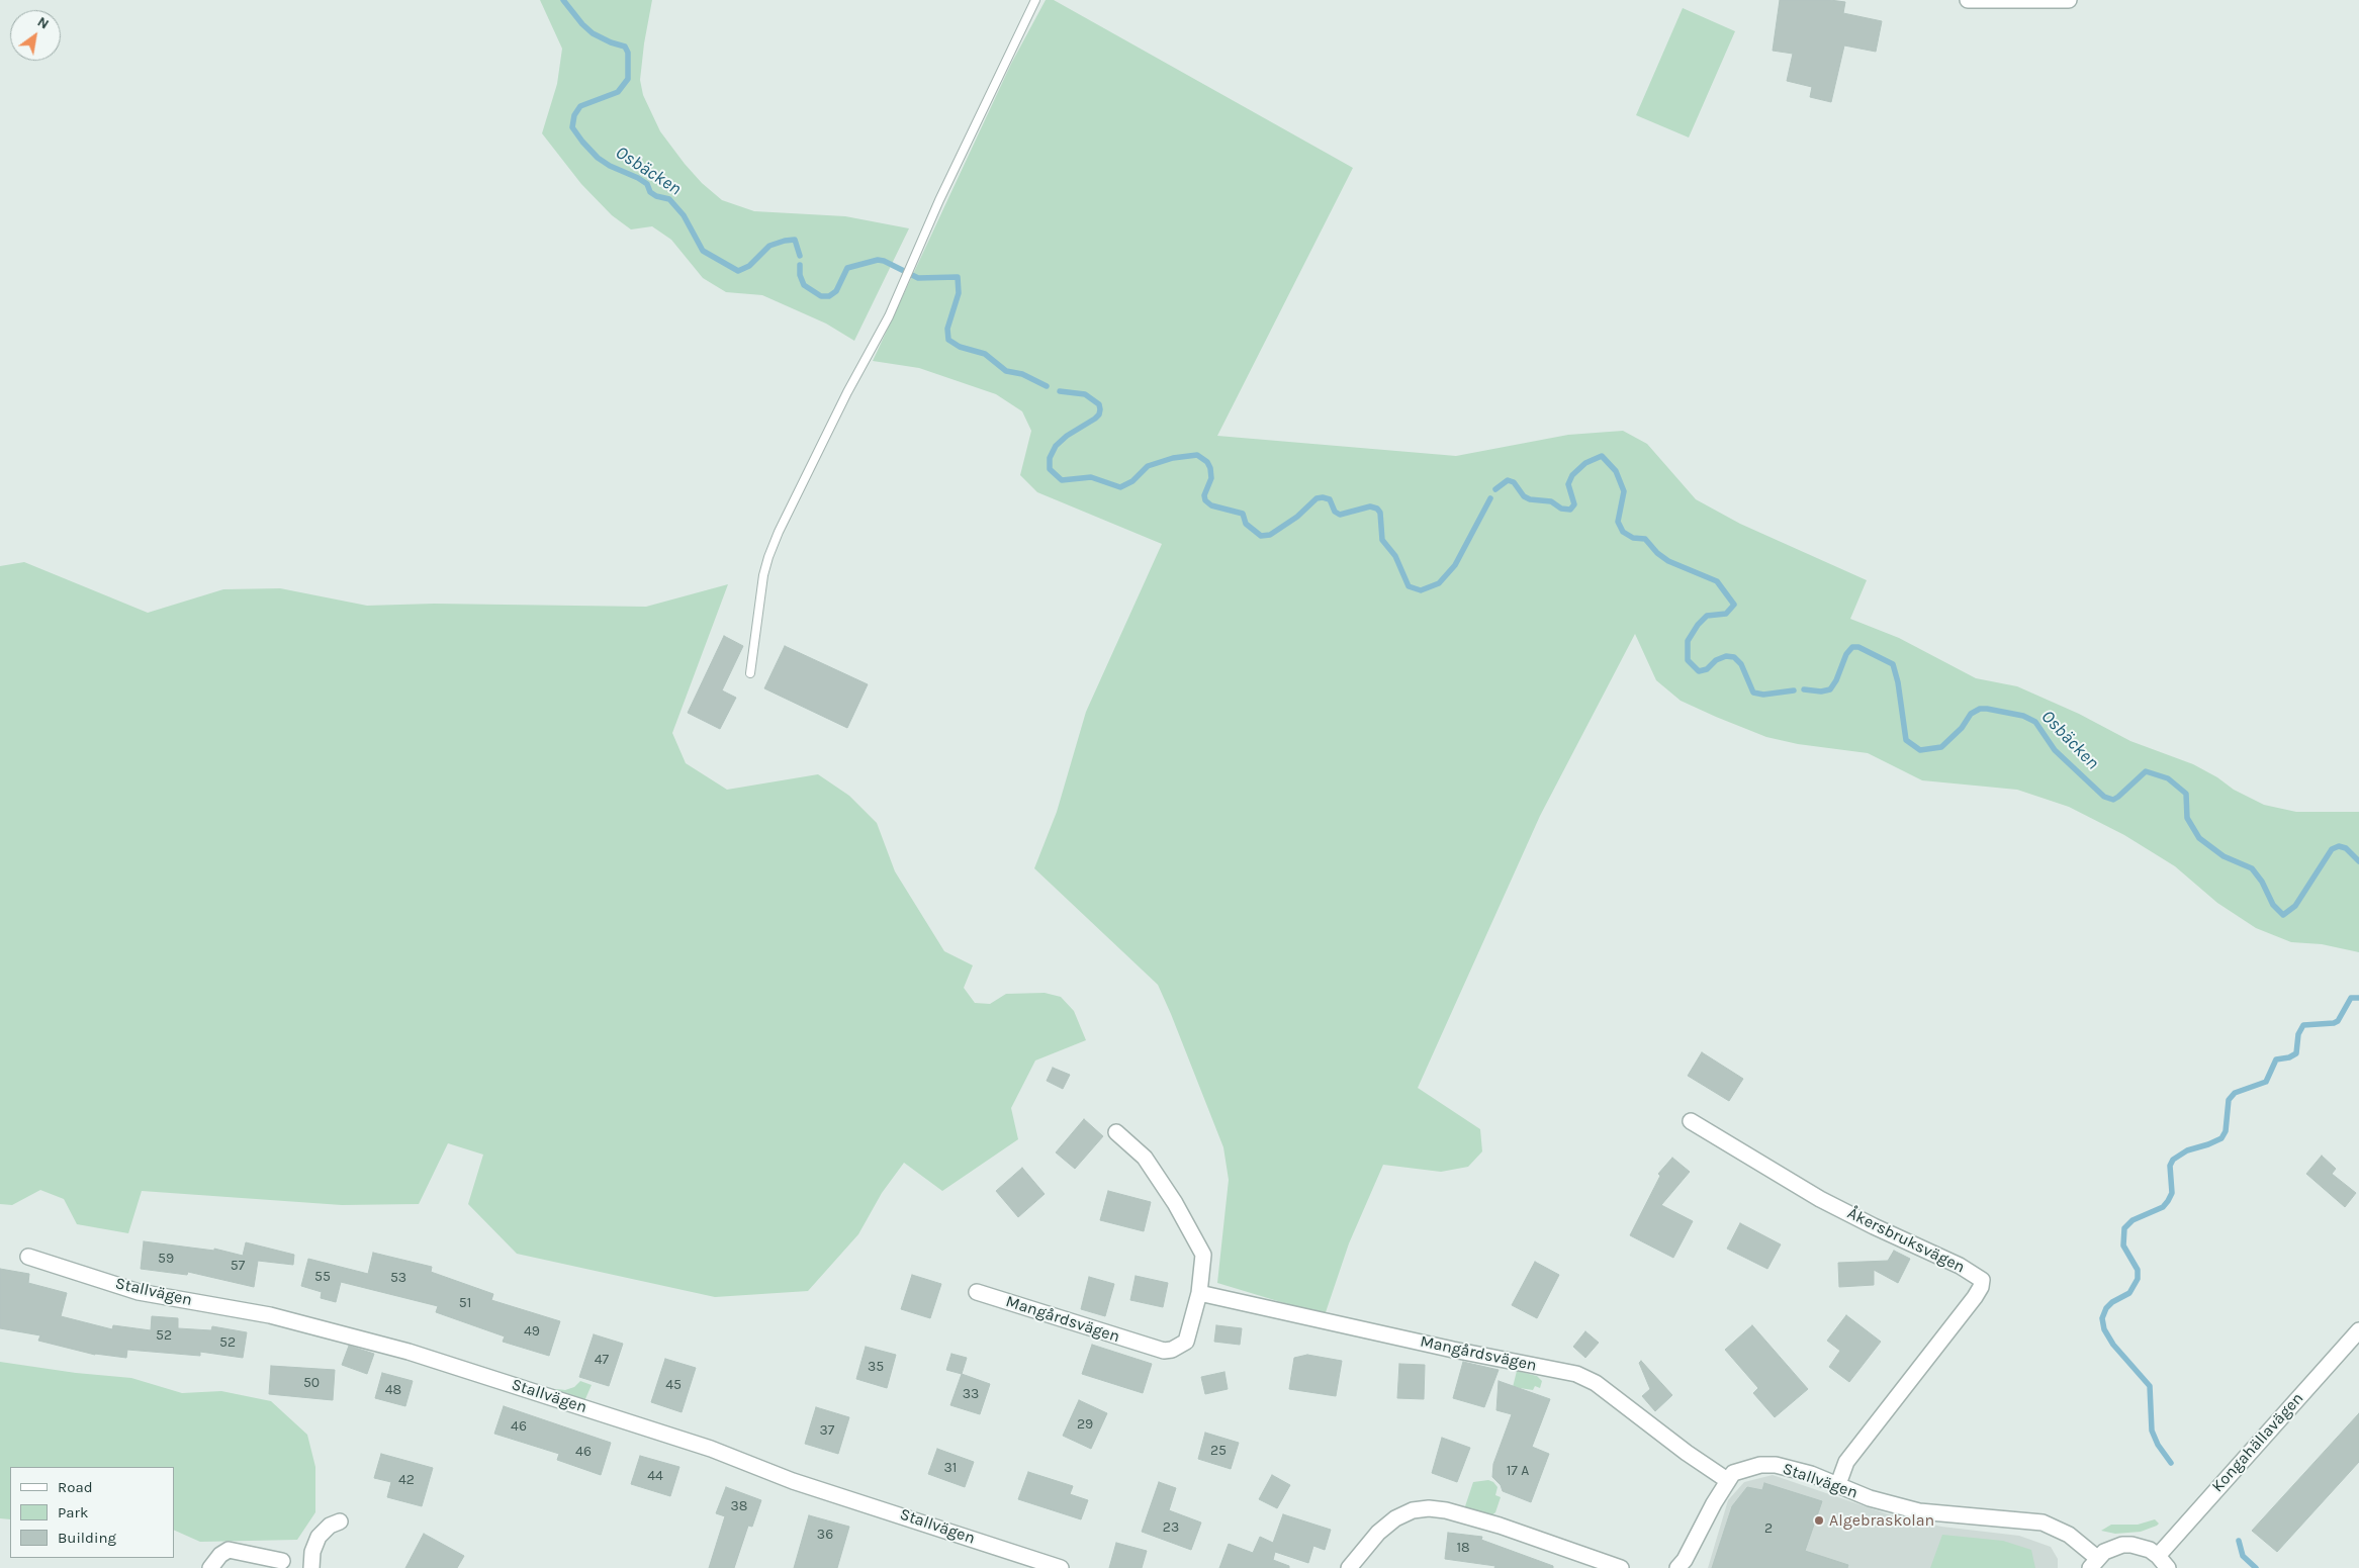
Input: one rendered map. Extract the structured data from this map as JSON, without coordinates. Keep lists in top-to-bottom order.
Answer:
{
  "streets": {
    "street": [
      "Åkersbruksvägen",
      "Stallvägen",
      "Mangårdsvägen",
      "Kongahällavägen"
    ]
  },
  "crossings": [
    ["Åkersbruksvägen", "Stallvägen"],
    ["Stallvägen", "Mangårdsvägen"],
    ["Stallvägen", "Kongahällavägen"]
  ],
  "water": ["Osbäcken"],
  "places": ["Algebraskolan"],
  "house_numbers": [
    "59",
    "57",
    "55",
    "53",
    "51",
    "49",
    "52",
    "52",
    "47",
    "35",
    "50",
    "45",
    "48",
    "33",
    "29",
    "46",
    "37",
    "25",
    "46",
    "31",
    "17 A",
    "44",
    "42",
    "38",
    "23",
    "2",
    "36",
    "18"
  ],
  "legend": ["Road", "Park", "Building"],
  "north": "top right"
}
